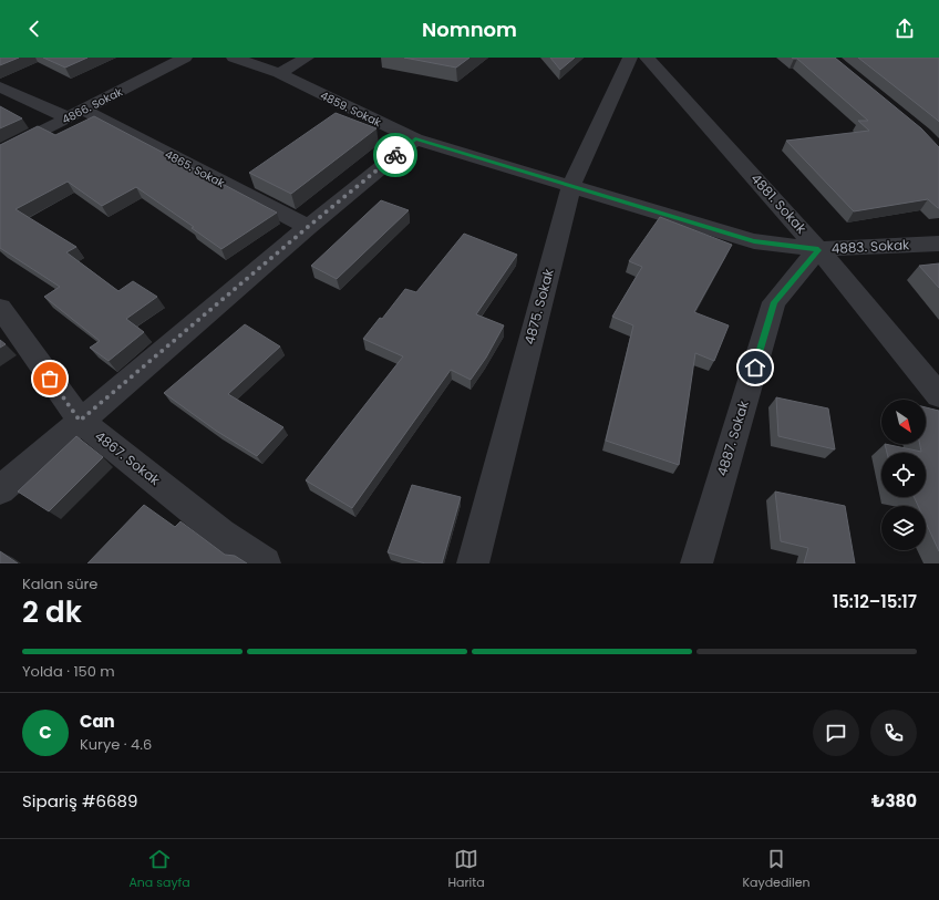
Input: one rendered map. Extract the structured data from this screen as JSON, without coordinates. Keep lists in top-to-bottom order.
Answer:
{
  "streets": {
    "street": [
      "4866. Sokak",
      "4859. Sokak",
      "4865. Sokak",
      "4881. Sokak",
      "4883. Sokak",
      "4875. Sokak",
      "4887. Sokak",
      "4867. Sokak"
    ]
  },
  "crossings": [
    ["4866. Sokak", "4865. Sokak"],
    ["4859. Sokak", "4883. Sokak"],
    ["4859. Sokak", "4875. Sokak"],
    ["4881. Sokak", "4883. Sokak"],
    ["4881. Sokak", "4887. Sokak"],
    ["4883. Sokak", "4875. Sokak"],
    ["4883. Sokak", "4887. Sokak"]
  ],
  "north": "bottom right",
  "page": {
    "header": "Nomnom",
    "heading": ["2 dk", "Kalan süre", "15:12–15:17"],
    "panel": [
      "Can",
      "Kurye · 4.6",
      "Sipariş #6689",
      "₺380"
    ],
    "bar": "Yolda · 150 m",
    "round": "C",
    "tabs": ["Ana sayfa", "Harita", "Kaydedilen"]
  }
}
